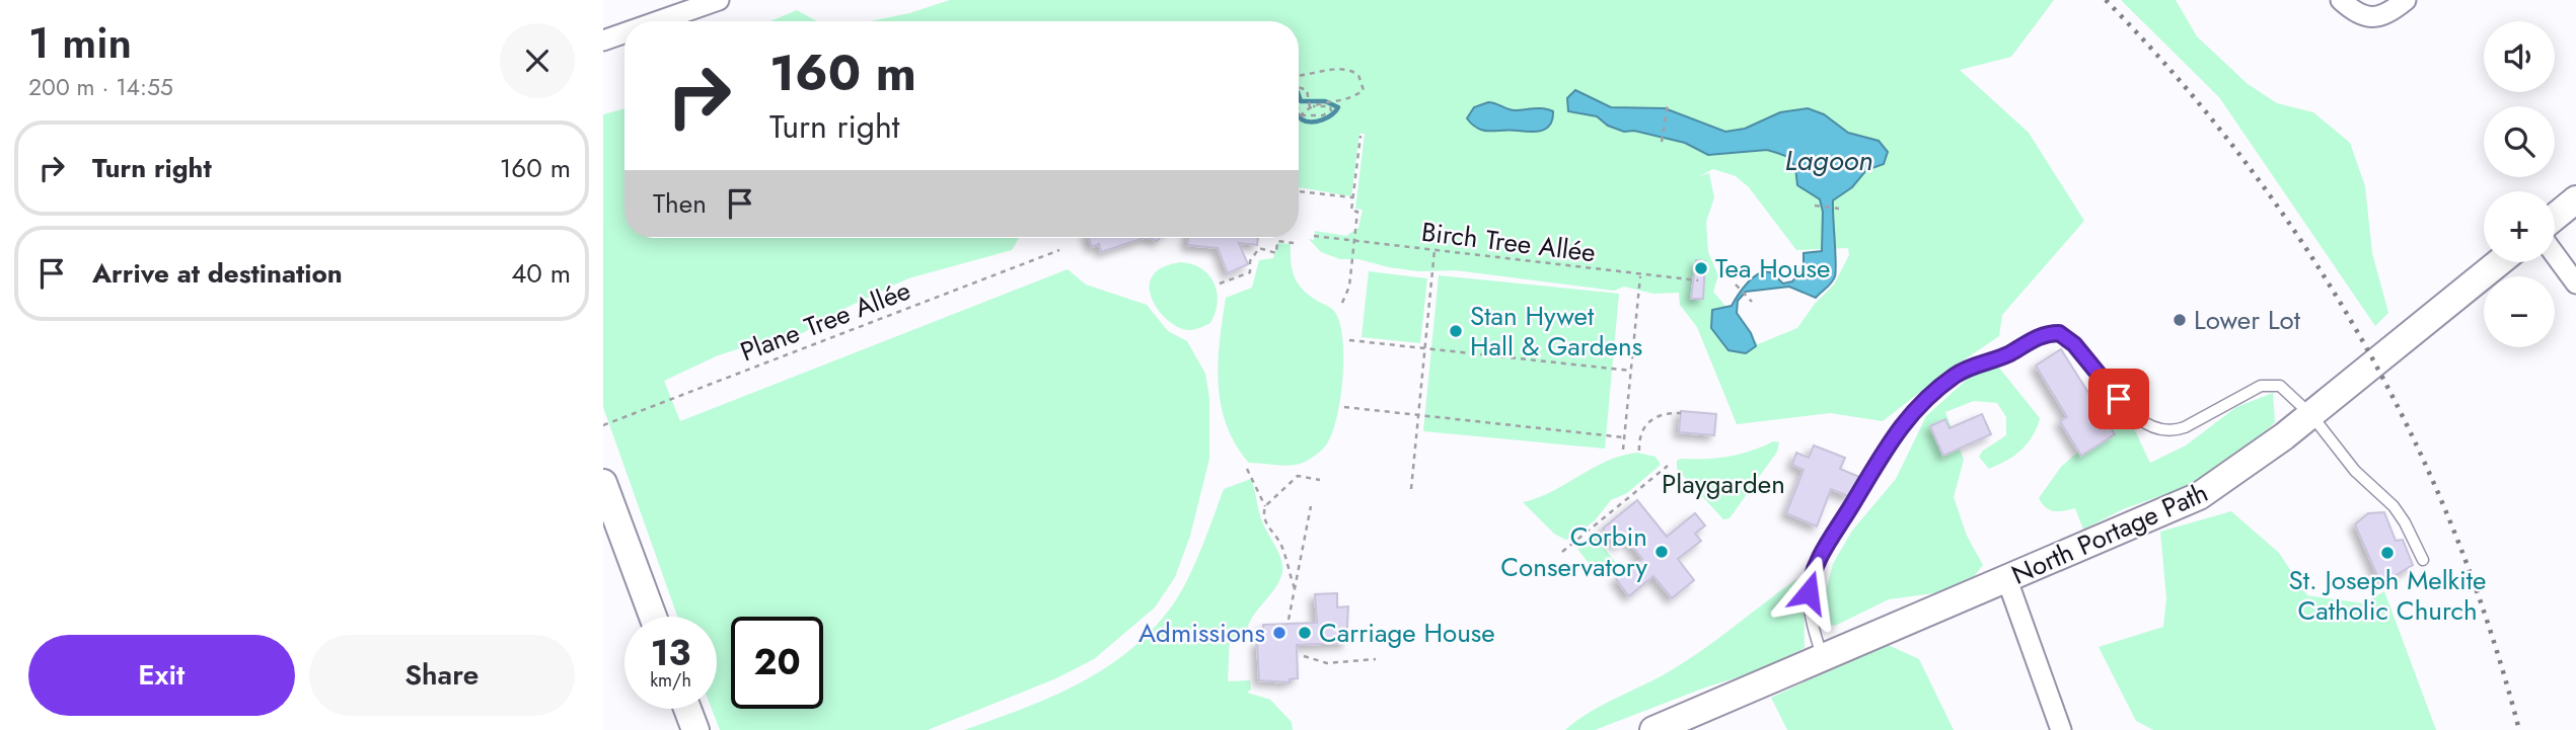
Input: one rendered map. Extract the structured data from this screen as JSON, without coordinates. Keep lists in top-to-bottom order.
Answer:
{
  "streets": {
    "main road": ["North Portage Path"],
    "path": ["Birch Tree Allée", "Plane Tree Allée"]
  },
  "water": ["Lagoon"],
  "parks": ["Playgarden"],
  "places": [
    "Tea House",
    "Lower Lot",
    "Stan Hywet Hall & Gardens",
    "Corbin Conservatory",
    "St. Joseph Melkite Catholic Church",
    "Admissions",
    "Carriage House"
  ],
  "page": {
    "heading": ["1 min", "200 m · 14:55"],
    "map_buttons": ["+", "−"],
    "turn": ["160 m", "Turn right"],
    "list": [
      {
        "name": "Turn right",
        "value": "160 m"
      },
      {
        "name": "Arrive at destination",
        "value": "40 m"
      }
    ],
    "then": "Then",
    "speed": "13 km/h",
    "limit": "20",
    "buttons": ["Exit", "Share"]
  }
}
